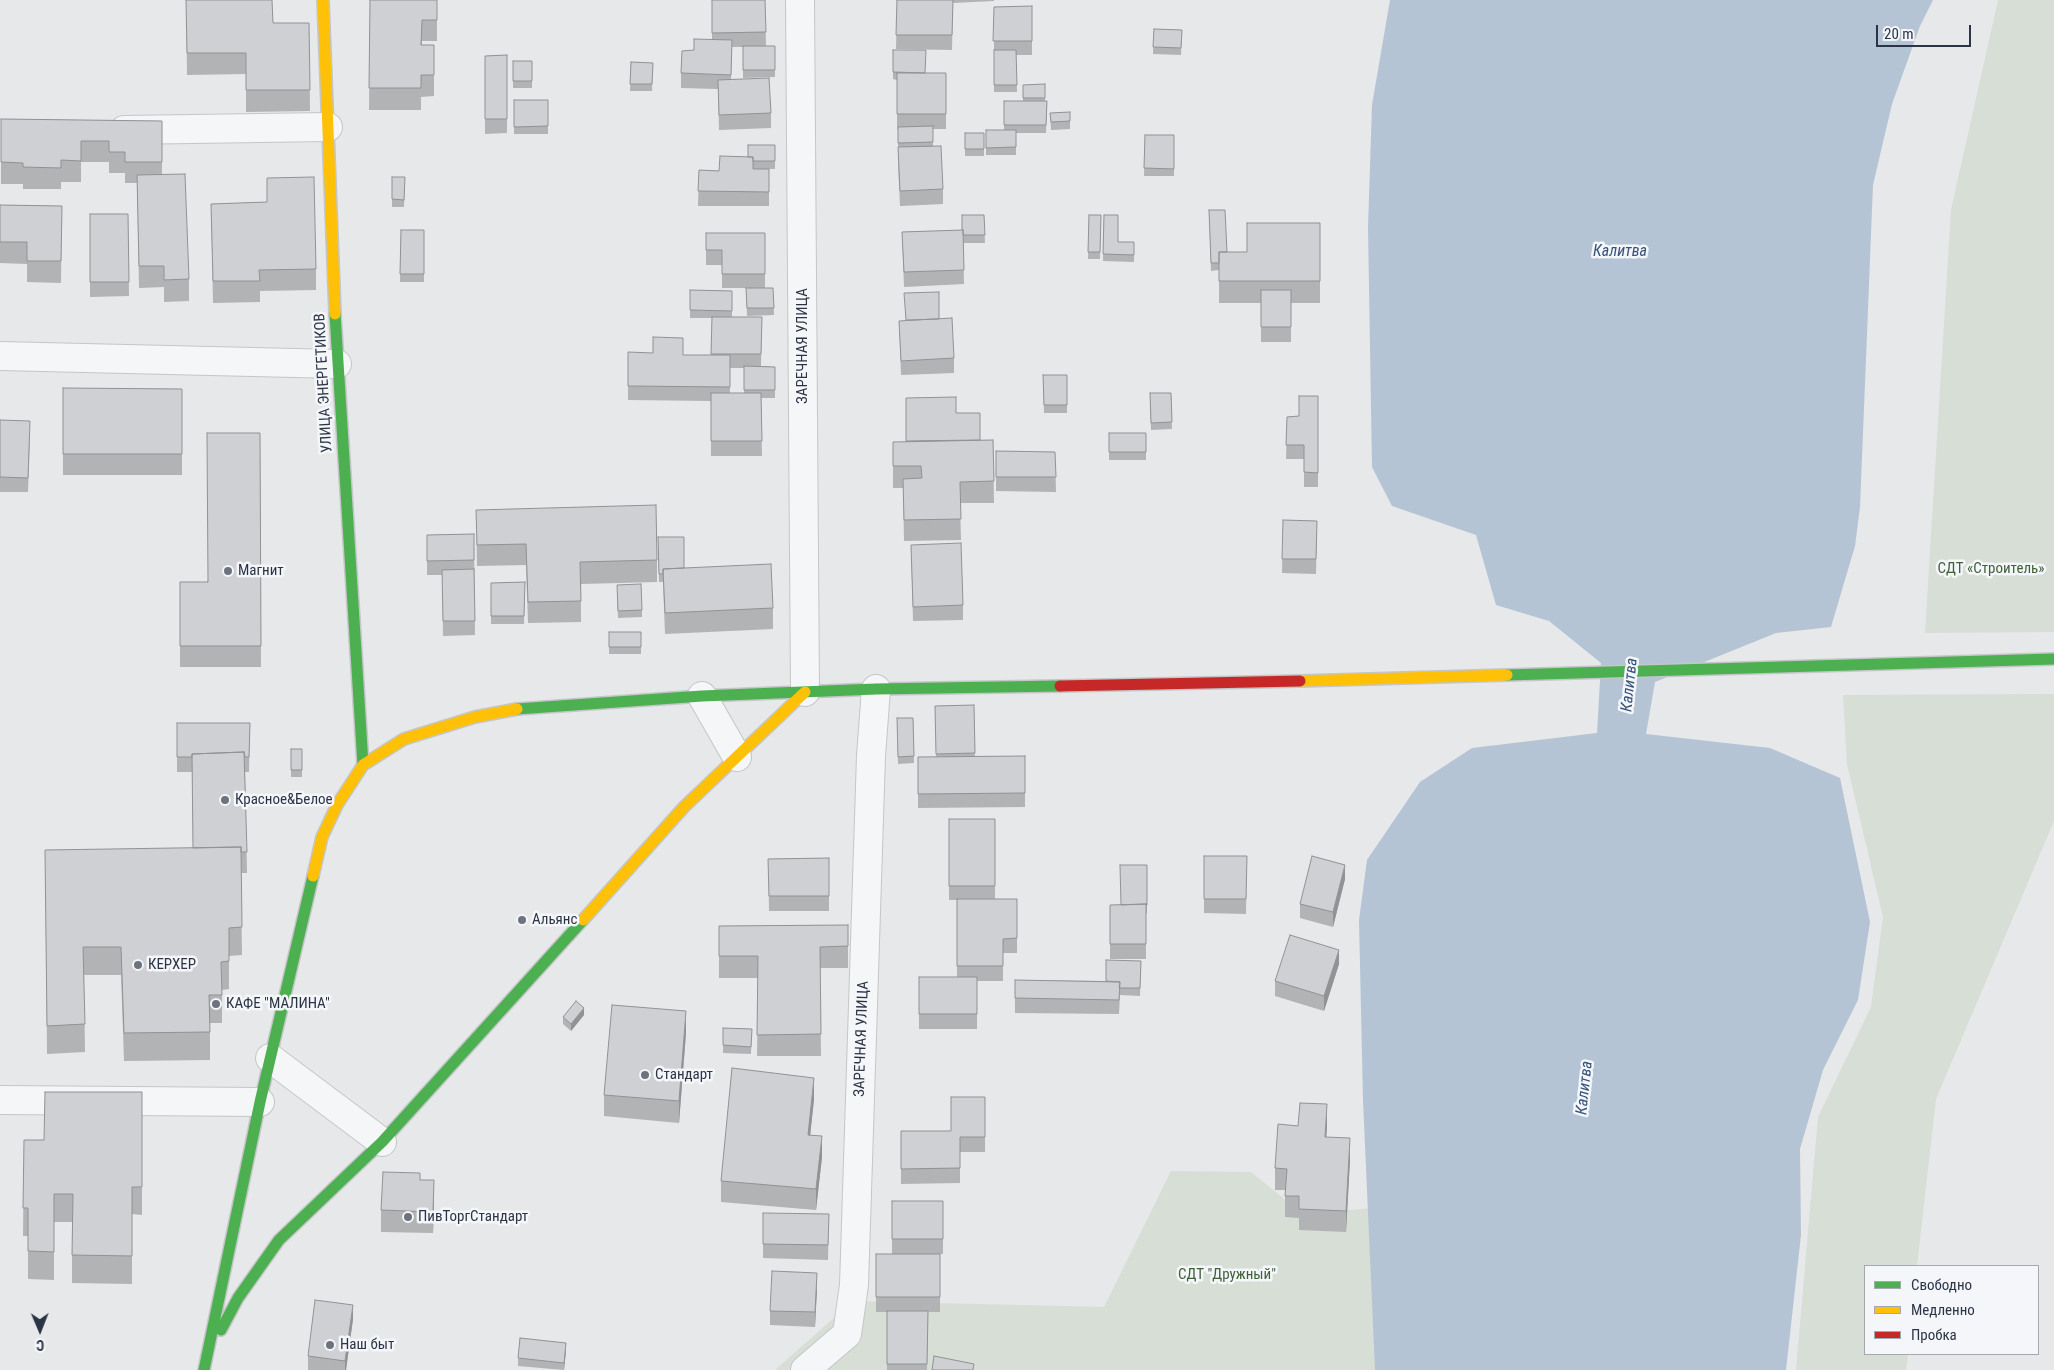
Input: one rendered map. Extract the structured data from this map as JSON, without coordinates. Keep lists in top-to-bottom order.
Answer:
{
  "streets": {
    "main road": ["УЛИЦА ЭНЕРГЕТИКОВ"],
    "street": ["ЗАРЕЧНАЯ УЛИЦА"]
  },
  "water": ["Калитва"],
  "parks": ["СДТ «Строитель»", "СДТ \"Дружный\""],
  "places": [
    "Магнит",
    "Красное&Белое",
    "Альянс",
    "КЕРХЕР",
    "КАФЕ \"МАЛИНА\"",
    "Стандарт",
    "ПивТоргСтандарт",
    "Наш быт"
  ],
  "legend": ["Свободно", "Медленно", "Пробка"],
  "scale_bar": "20 m",
  "north": "bottom"
}
